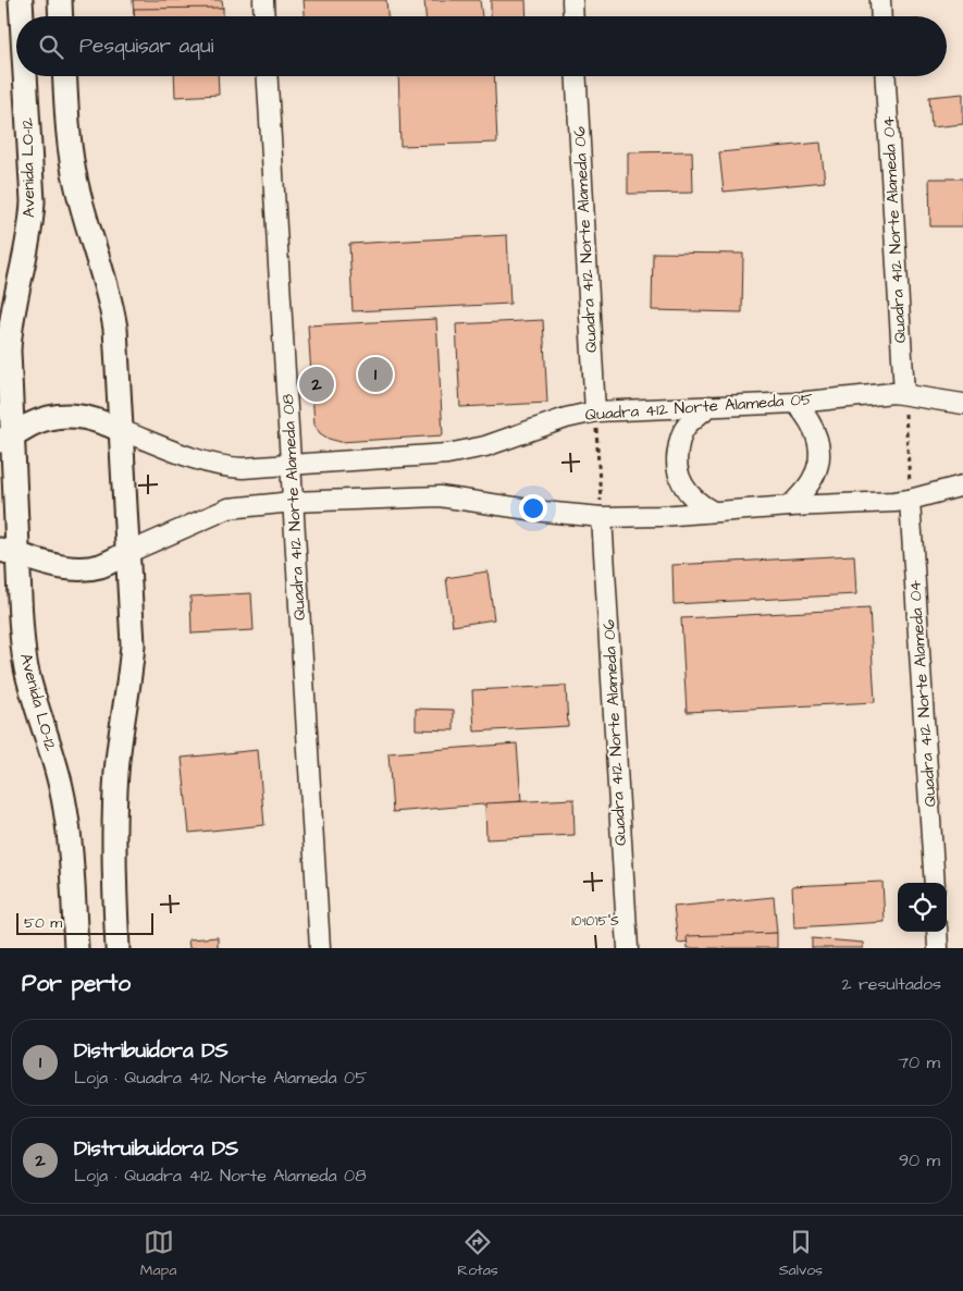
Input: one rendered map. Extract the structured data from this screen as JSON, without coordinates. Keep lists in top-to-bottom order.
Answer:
{
  "streets": {
    "street": [
      "Avenida LO-12",
      "Quadra 412 Norte Alameda 04",
      "Quadra 412 Norte Alameda 06",
      "Quadra 412 Norte Alameda 05",
      "Quadra 412 Norte Alameda 08"
    ]
  },
  "crossings": [
    ["Avenida LO-12", "Quadra 412 Norte Alameda 05"],
    ["Quadra 412 Norte Alameda 04", "Quadra 412 Norte Alameda 05"],
    ["Quadra 412 Norte Alameda 06", "Quadra 412 Norte Alameda 05"],
    ["Quadra 412 Norte Alameda 05", "Quadra 412 Norte Alameda 08"]
  ],
  "scale_bar": "50 m",
  "page": {
    "search": "Pesquisar aqui",
    "pins": ["1", "2"],
    "scale": "50 m",
    "heading": ["Por perto", "2 resultados"],
    "list": [
      {
        "mark": "1",
        "name": "Distribuidora DS",
        "note": "Loja · Quadra 412 Norte Alameda 05",
        "value": "70 m"
      },
      {
        "mark": "2",
        "name": "Distruibuidora DS",
        "note": "Loja · Quadra 412 Norte Alameda 08",
        "value": "90 m"
      }
    ],
    "nav": ["Mapa", "Rotas", "Salvos"]
  },
  "coordinates": ["10°10'15\"S"]
}
